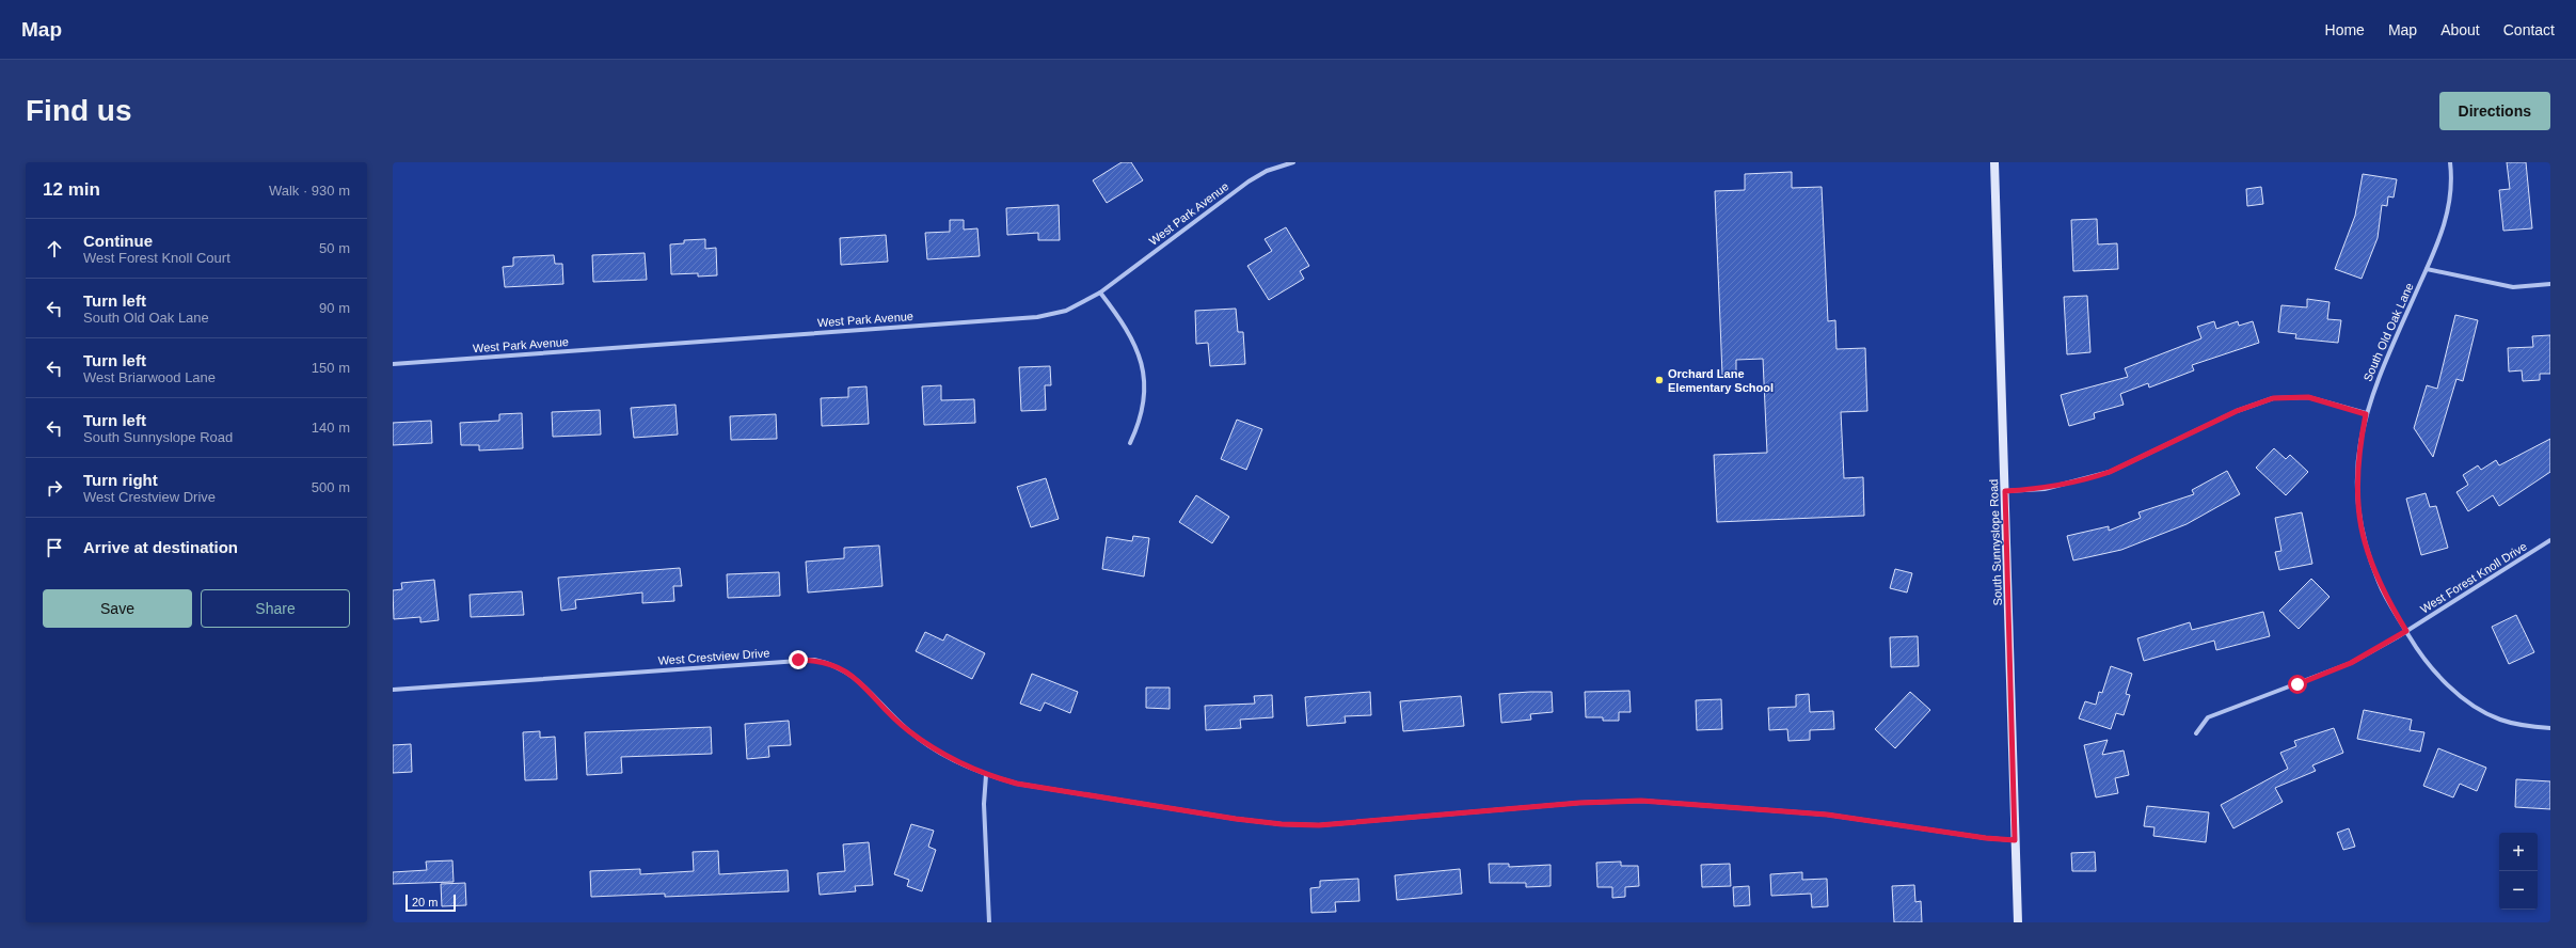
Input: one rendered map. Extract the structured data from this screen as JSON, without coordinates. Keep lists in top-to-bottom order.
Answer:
{
  "streets": {
    "street": [
      "West Park Avenue",
      "South Old Oak Lane",
      "South Sunnyslope Road",
      "West Forest Knoll Drive",
      "West Crestview Drive"
    ]
  },
  "crossings": [
    ["South Old Oak Lane", "West Forest Knoll Drive"],
    ["South Sunnyslope Road", "West Crestview Drive"]
  ],
  "places": ["Orchard Lane Elementary School"],
  "scale_bar": "20 m",
  "page": {
    "header": "Map",
    "nav": [
      "Home",
      "Map",
      "About",
      "Contact"
    ],
    "buttons": [
      "Directions",
      ["Save", "Share"]
    ],
    "title": "Find us",
    "heading": ["12 min", "Walk · 930 m"],
    "list": [
      ["Continue", "West Forest Knoll Court", "50 m"],
      ["Turn left", "South Old Oak Lane", "90 m"],
      ["Turn left", "West Briarwood Lane", "150 m"],
      ["Turn left", "South Sunnyslope Road", "140 m"],
      ["Turn right", "West Crestview Drive", "500 m"],
      "Arrive at destination"
    ],
    "map_buttons": ["+", "−"],
    "scale": "20 m"
  }
}
